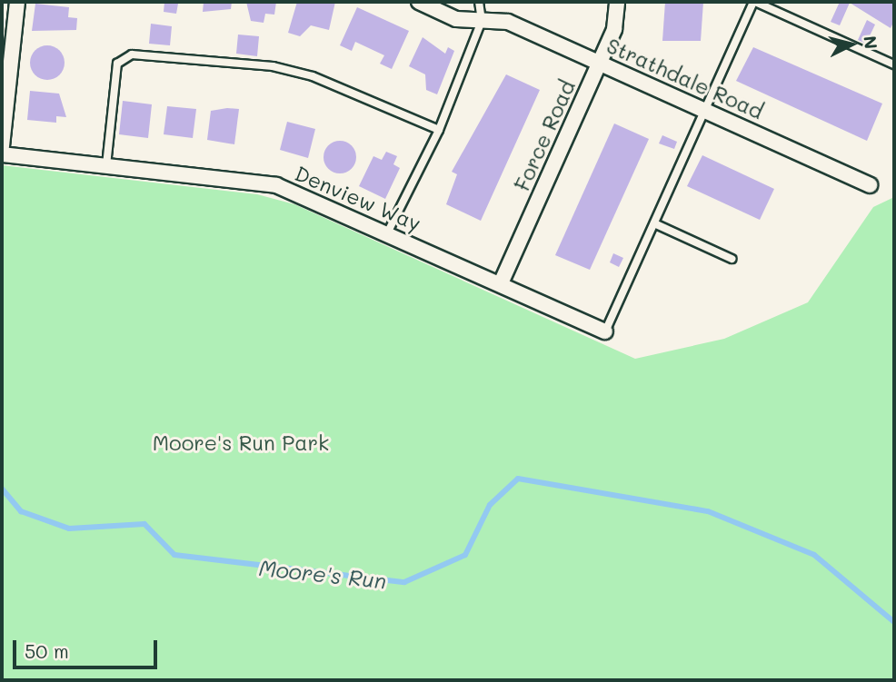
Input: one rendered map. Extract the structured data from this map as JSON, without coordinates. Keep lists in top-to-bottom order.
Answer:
{
  "streets": {
    "street": ["Strathdale Road", "Force Road", "Denview Way"]
  },
  "crossings": [
    ["Strathdale Road", "Force Road"],
    ["Force Road", "Denview Way"]
  ],
  "water": ["Moore's Run"],
  "parks": ["Moore's Run Park"],
  "scale_bar": "50 m",
  "north": "right"
}
